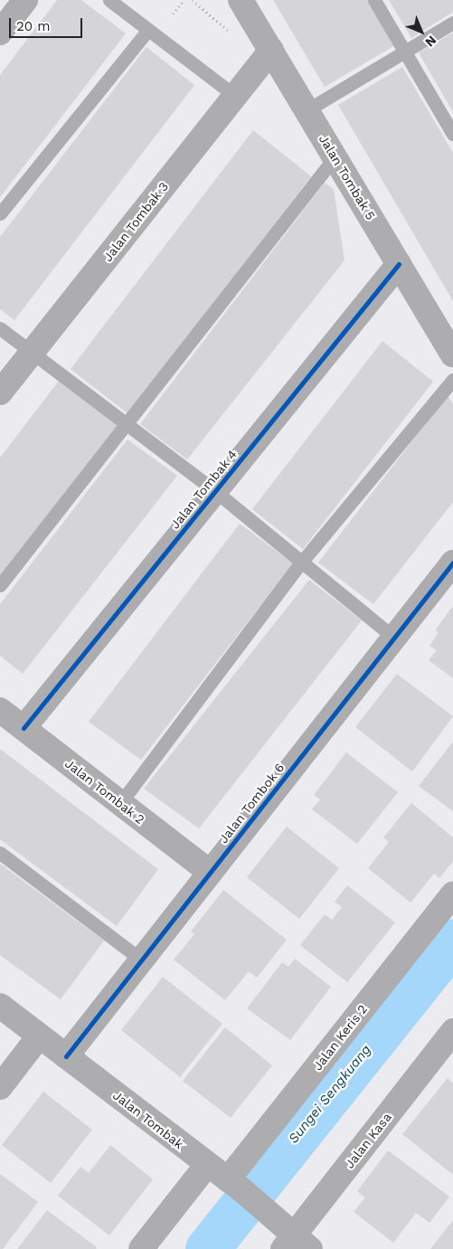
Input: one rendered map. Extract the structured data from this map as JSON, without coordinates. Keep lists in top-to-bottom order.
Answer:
{
  "streets": {
    "street": [
      "Jalan Tombak 5",
      "Jalan Tombak 3",
      "Jalan Tombak 4",
      "Jalan Tombak 2",
      "Jalan Tombok 6",
      "Jalan Keris 2",
      "Jalan Tombak",
      "Jalan Kasa"
    ]
  },
  "crossings": [
    ["Jalan Tombak 5", "Jalan Tombak 3"],
    ["Jalan Tombak 5", "Jalan Tombak 4"],
    ["Jalan Tombak 4", "Jalan Tombak 2"],
    ["Jalan Tombak 2", "Jalan Tombok 6"],
    ["Jalan Tombok 6", "Jalan Tombak"],
    ["Jalan Keris 2", "Jalan Tombak"],
    ["Jalan Tombak", "Jalan Kasa"]
  ],
  "water": ["Sungei Sengkuang"],
  "scale_bar": "20 m",
  "north": "bottom right"
}
